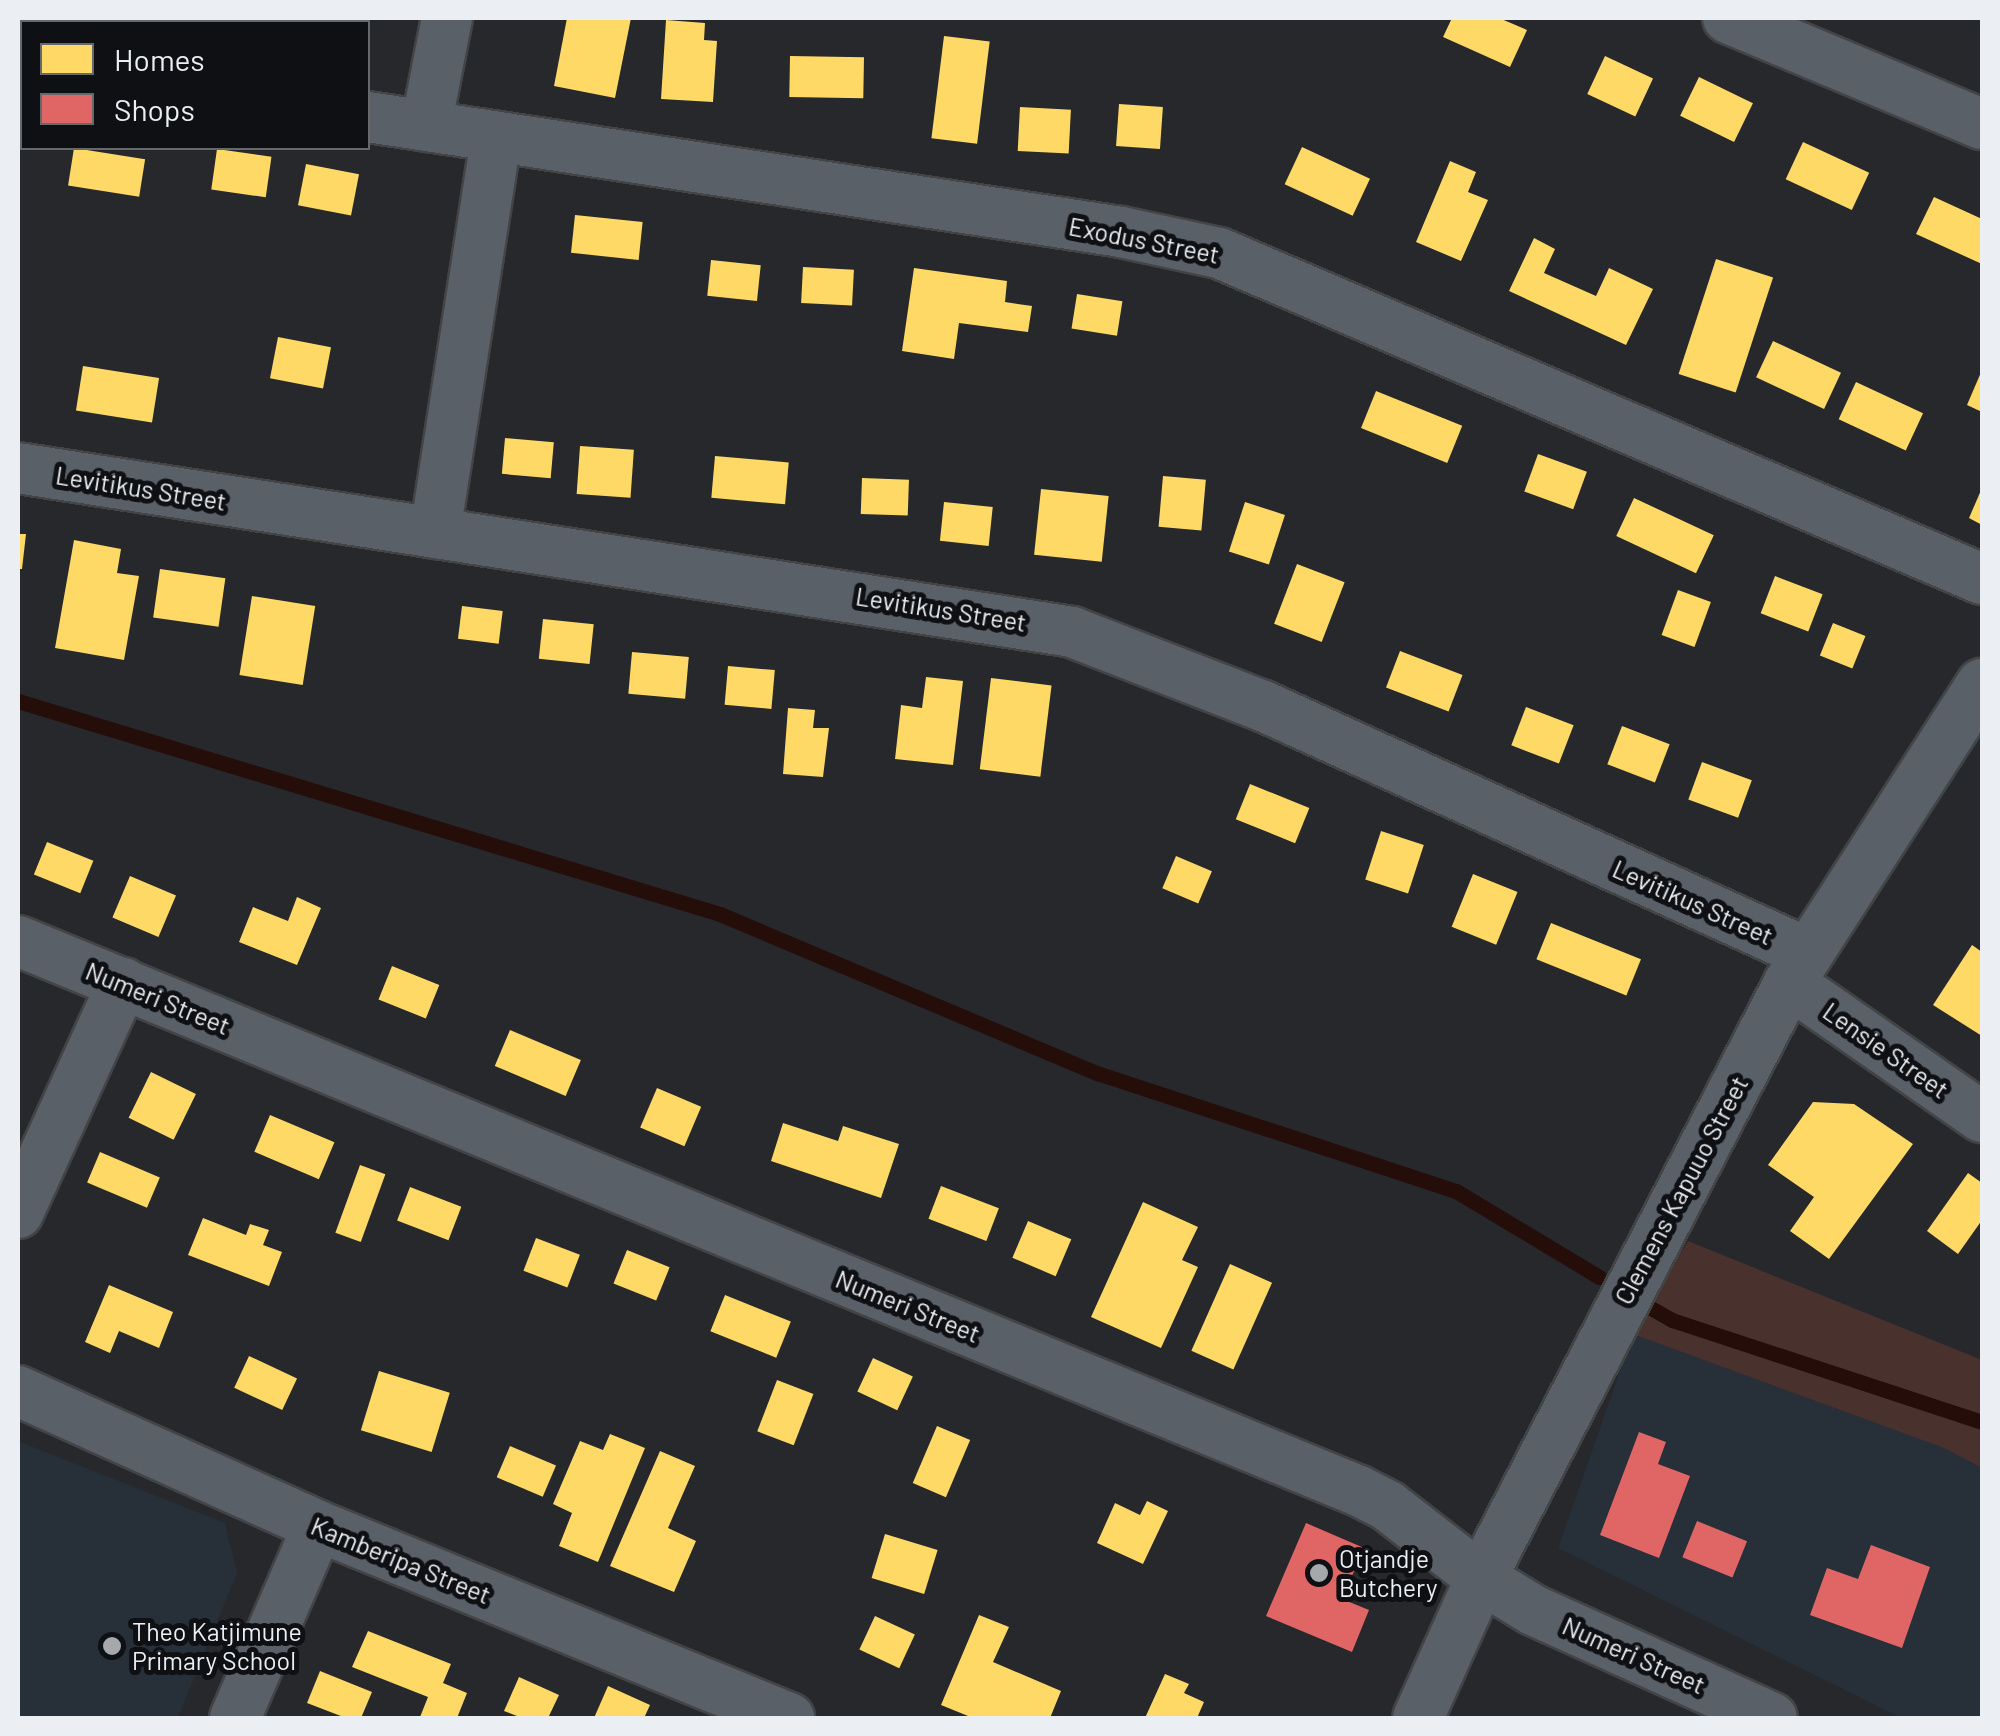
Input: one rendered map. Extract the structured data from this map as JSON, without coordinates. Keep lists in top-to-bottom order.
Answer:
{
  "streets": {
    "street": [
      "Exodus Street",
      "Levitikus Street",
      "Numeri Street",
      "Lensie Street",
      "Clemens Kapuuo Street",
      "Kamberipa Street"
    ]
  },
  "crossings": [
    ["Levitikus Street", "Lensie Street"],
    ["Levitikus Street", "Clemens Kapuuo Street"],
    ["Numeri Street", "Clemens Kapuuo Street"],
    ["Lensie Street", "Clemens Kapuuo Street"]
  ],
  "places": ["Otjandje Butchery", "Theo Katjimune Primary School"],
  "legend": ["Homes", "Shops"]
}
